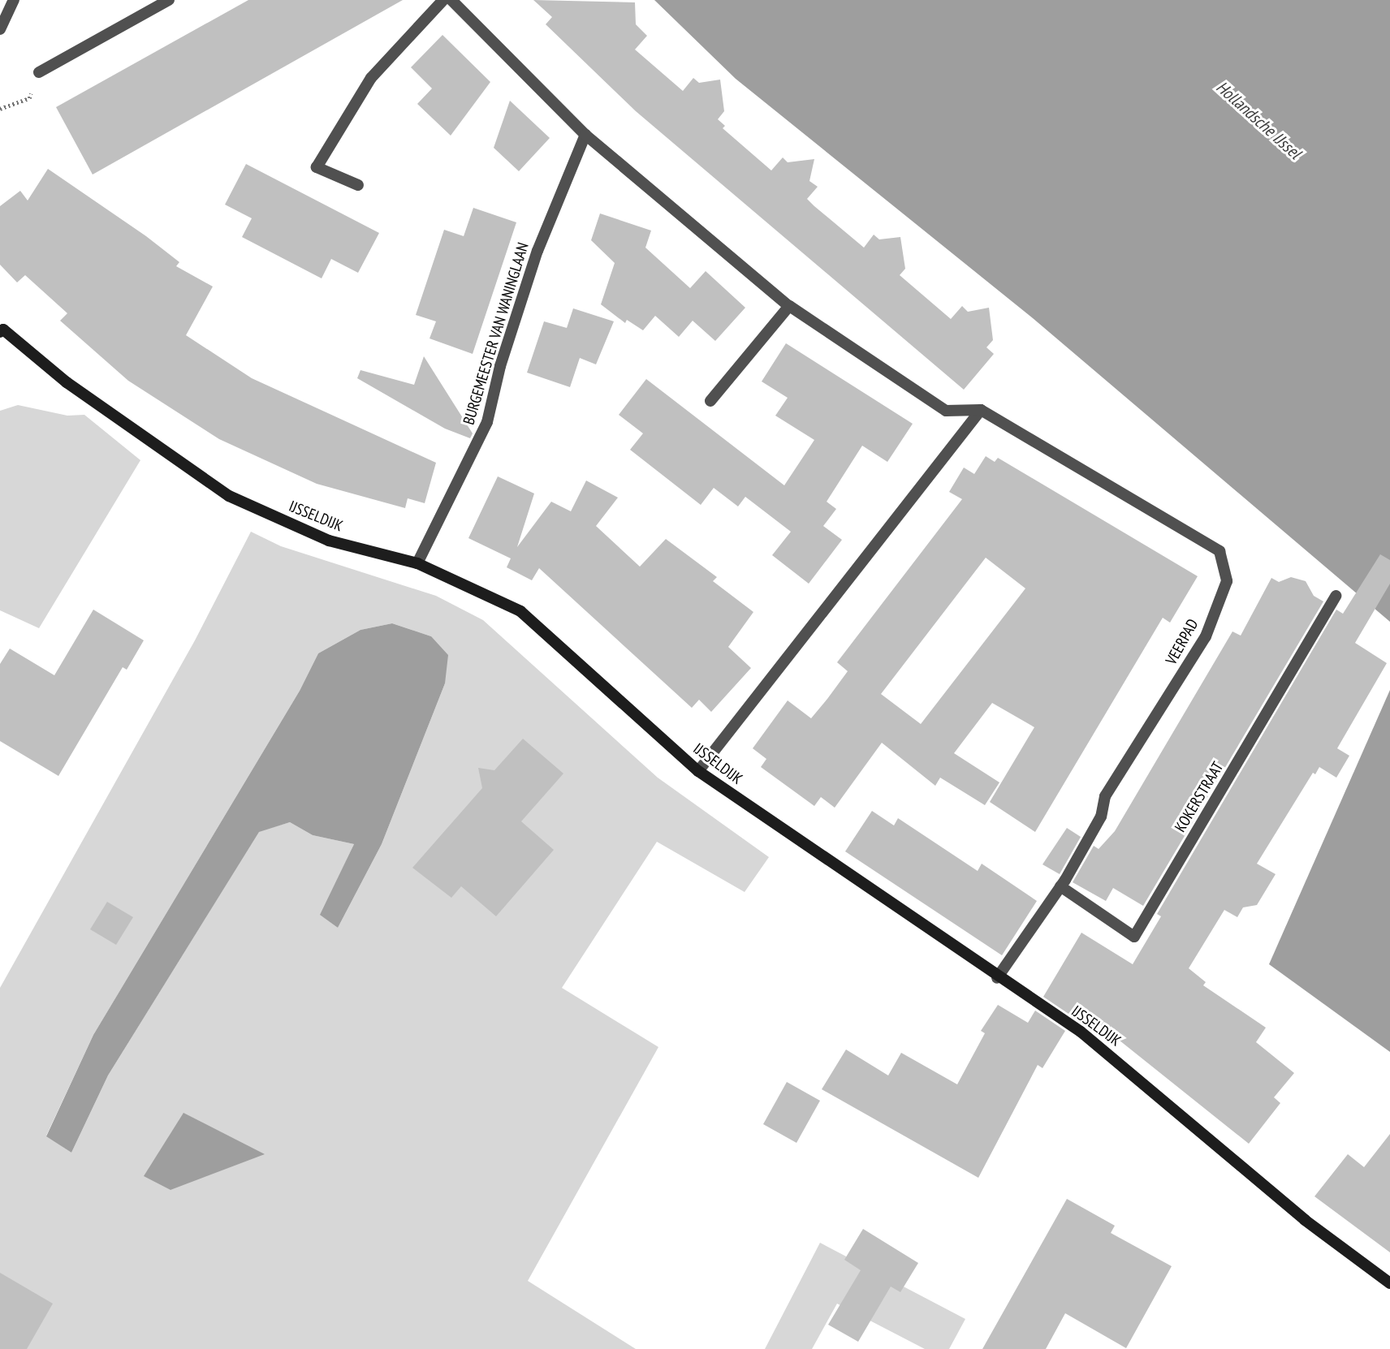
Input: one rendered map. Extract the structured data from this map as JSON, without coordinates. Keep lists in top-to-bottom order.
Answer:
{
  "streets": {
    "street": [
      "BURGEMEESTER VAN WANINGLAAN",
      "IJSSELDIJK",
      "VEERPAD",
      "KOKERSTRAAT"
    ]
  },
  "crossings": [
    ["BURGEMEESTER VAN WANINGLAAN", "IJSSELDIJK"],
    ["IJSSELDIJK", "VEERPAD"],
    ["VEERPAD", "KOKERSTRAAT"]
  ],
  "water": ["Hollandsche IJssel"]
}
